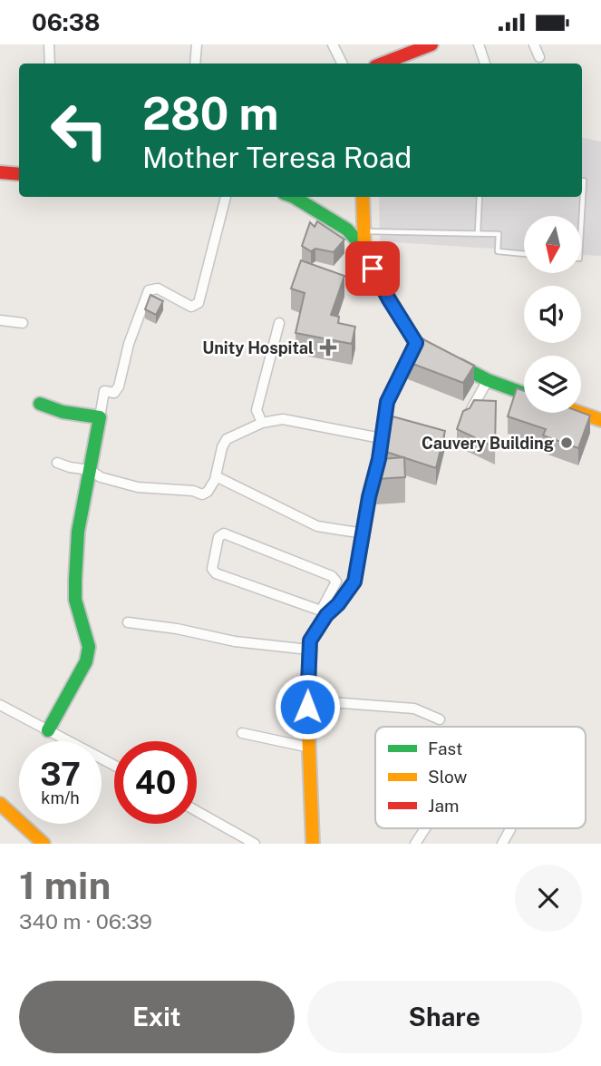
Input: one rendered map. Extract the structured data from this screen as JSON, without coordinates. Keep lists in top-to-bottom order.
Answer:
{
  "places": {
    "health": ["Unity Hospital"],
    "other": ["Cauvery Building"]
  },
  "legend": ["Fast", "Slow", "Jam"],
  "north": "bottom",
  "page": {
    "status": "06:38",
    "turn": ["280 m", "Mother Teresa Road"],
    "speed": "37 km/h",
    "limit": "40",
    "heading": ["1 min", "340 m · 06:39"],
    "buttons": ["Exit", "Share"]
  }
}
